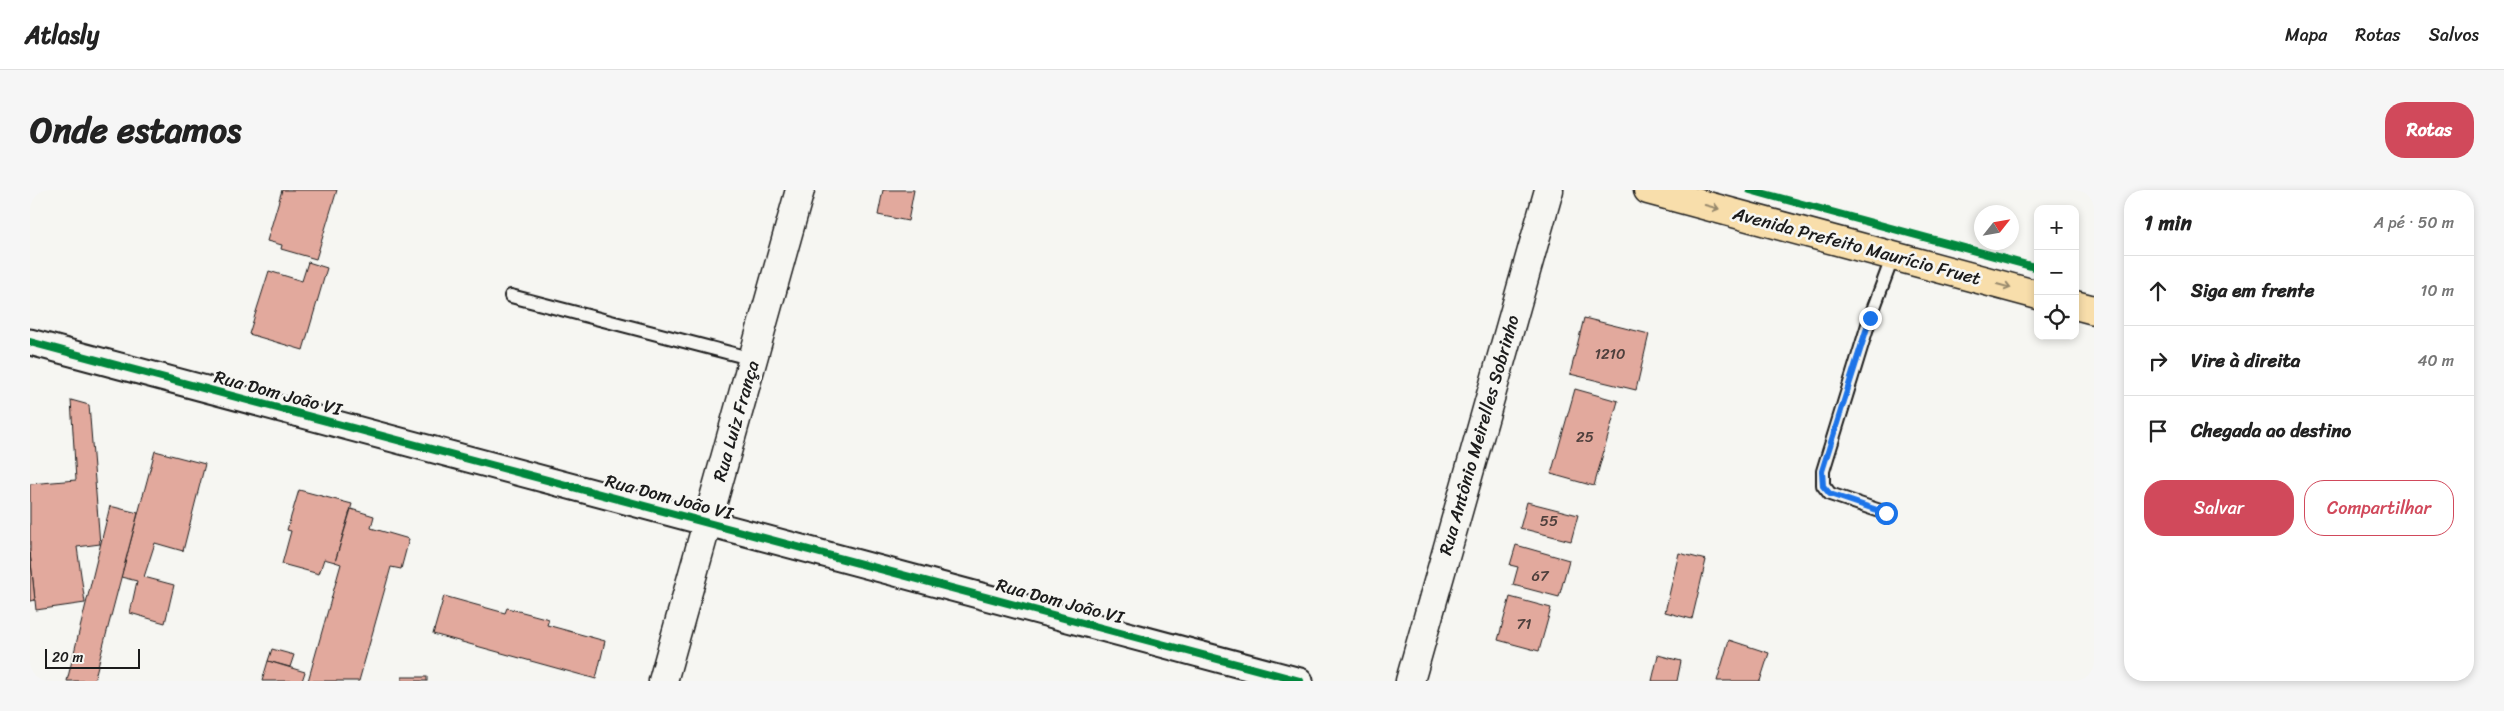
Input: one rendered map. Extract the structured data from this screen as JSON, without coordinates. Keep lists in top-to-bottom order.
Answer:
{
  "streets": {
    "main road": ["Avenida Prefeito Maurício Fruet", "Rua Luiz França", "Rua Antônio Meirelles Sobrinho"],
    "street": ["Rua Dom João VI"]
  },
  "crossings": [
    ["Rua Dom João VI", "Rua Luiz França"]
  ],
  "one_way": ["Avenida Prefeito Maurício Fruet"],
  "house_numbers": [
    "1210",
    "25",
    "55",
    "67",
    "71"
  ],
  "scale_bar": "20 m",
  "north": "top right",
  "page": {
    "header": "Atlasly",
    "nav": ["Mapa", "Rotas", "Salvos"],
    "title": "Onde estamos",
    "buttons": [
      "Rotas",
      ["Salvar", "Compartilhar"]
    ],
    "heading": ["1 min", "A pé · 50 m"],
    "map_buttons": ["+", "−"],
    "list": [
      ["Siga em frente", "10 m"],
      ["Vire à direita", "40 m"],
      "Chegada ao destino"
    ],
    "scale": "20 m"
  }
}
